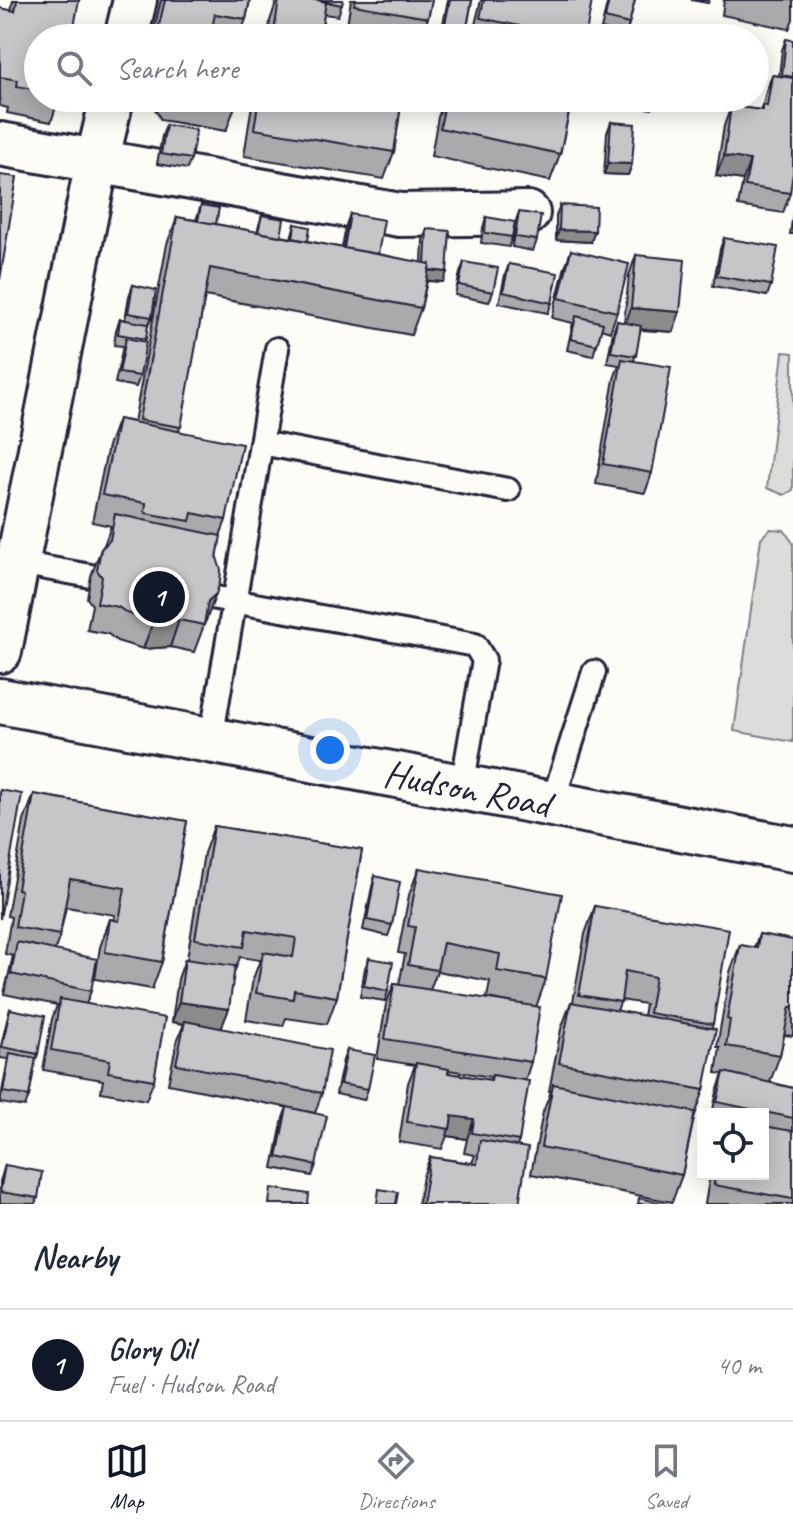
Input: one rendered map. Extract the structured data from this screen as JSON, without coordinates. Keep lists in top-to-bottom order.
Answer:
{
  "streets": {
    "street": ["Hudson Road"]
  },
  "page": {
    "search": "Search here",
    "pins": "1",
    "heading": "Nearby",
    "list": [
      {
        "mark": "1",
        "name": "Glory Oil",
        "note": "Fuel · Hudson Road",
        "value": "40 m"
      }
    ],
    "nav": ["Map", "Directions", "Saved"]
  }
}
